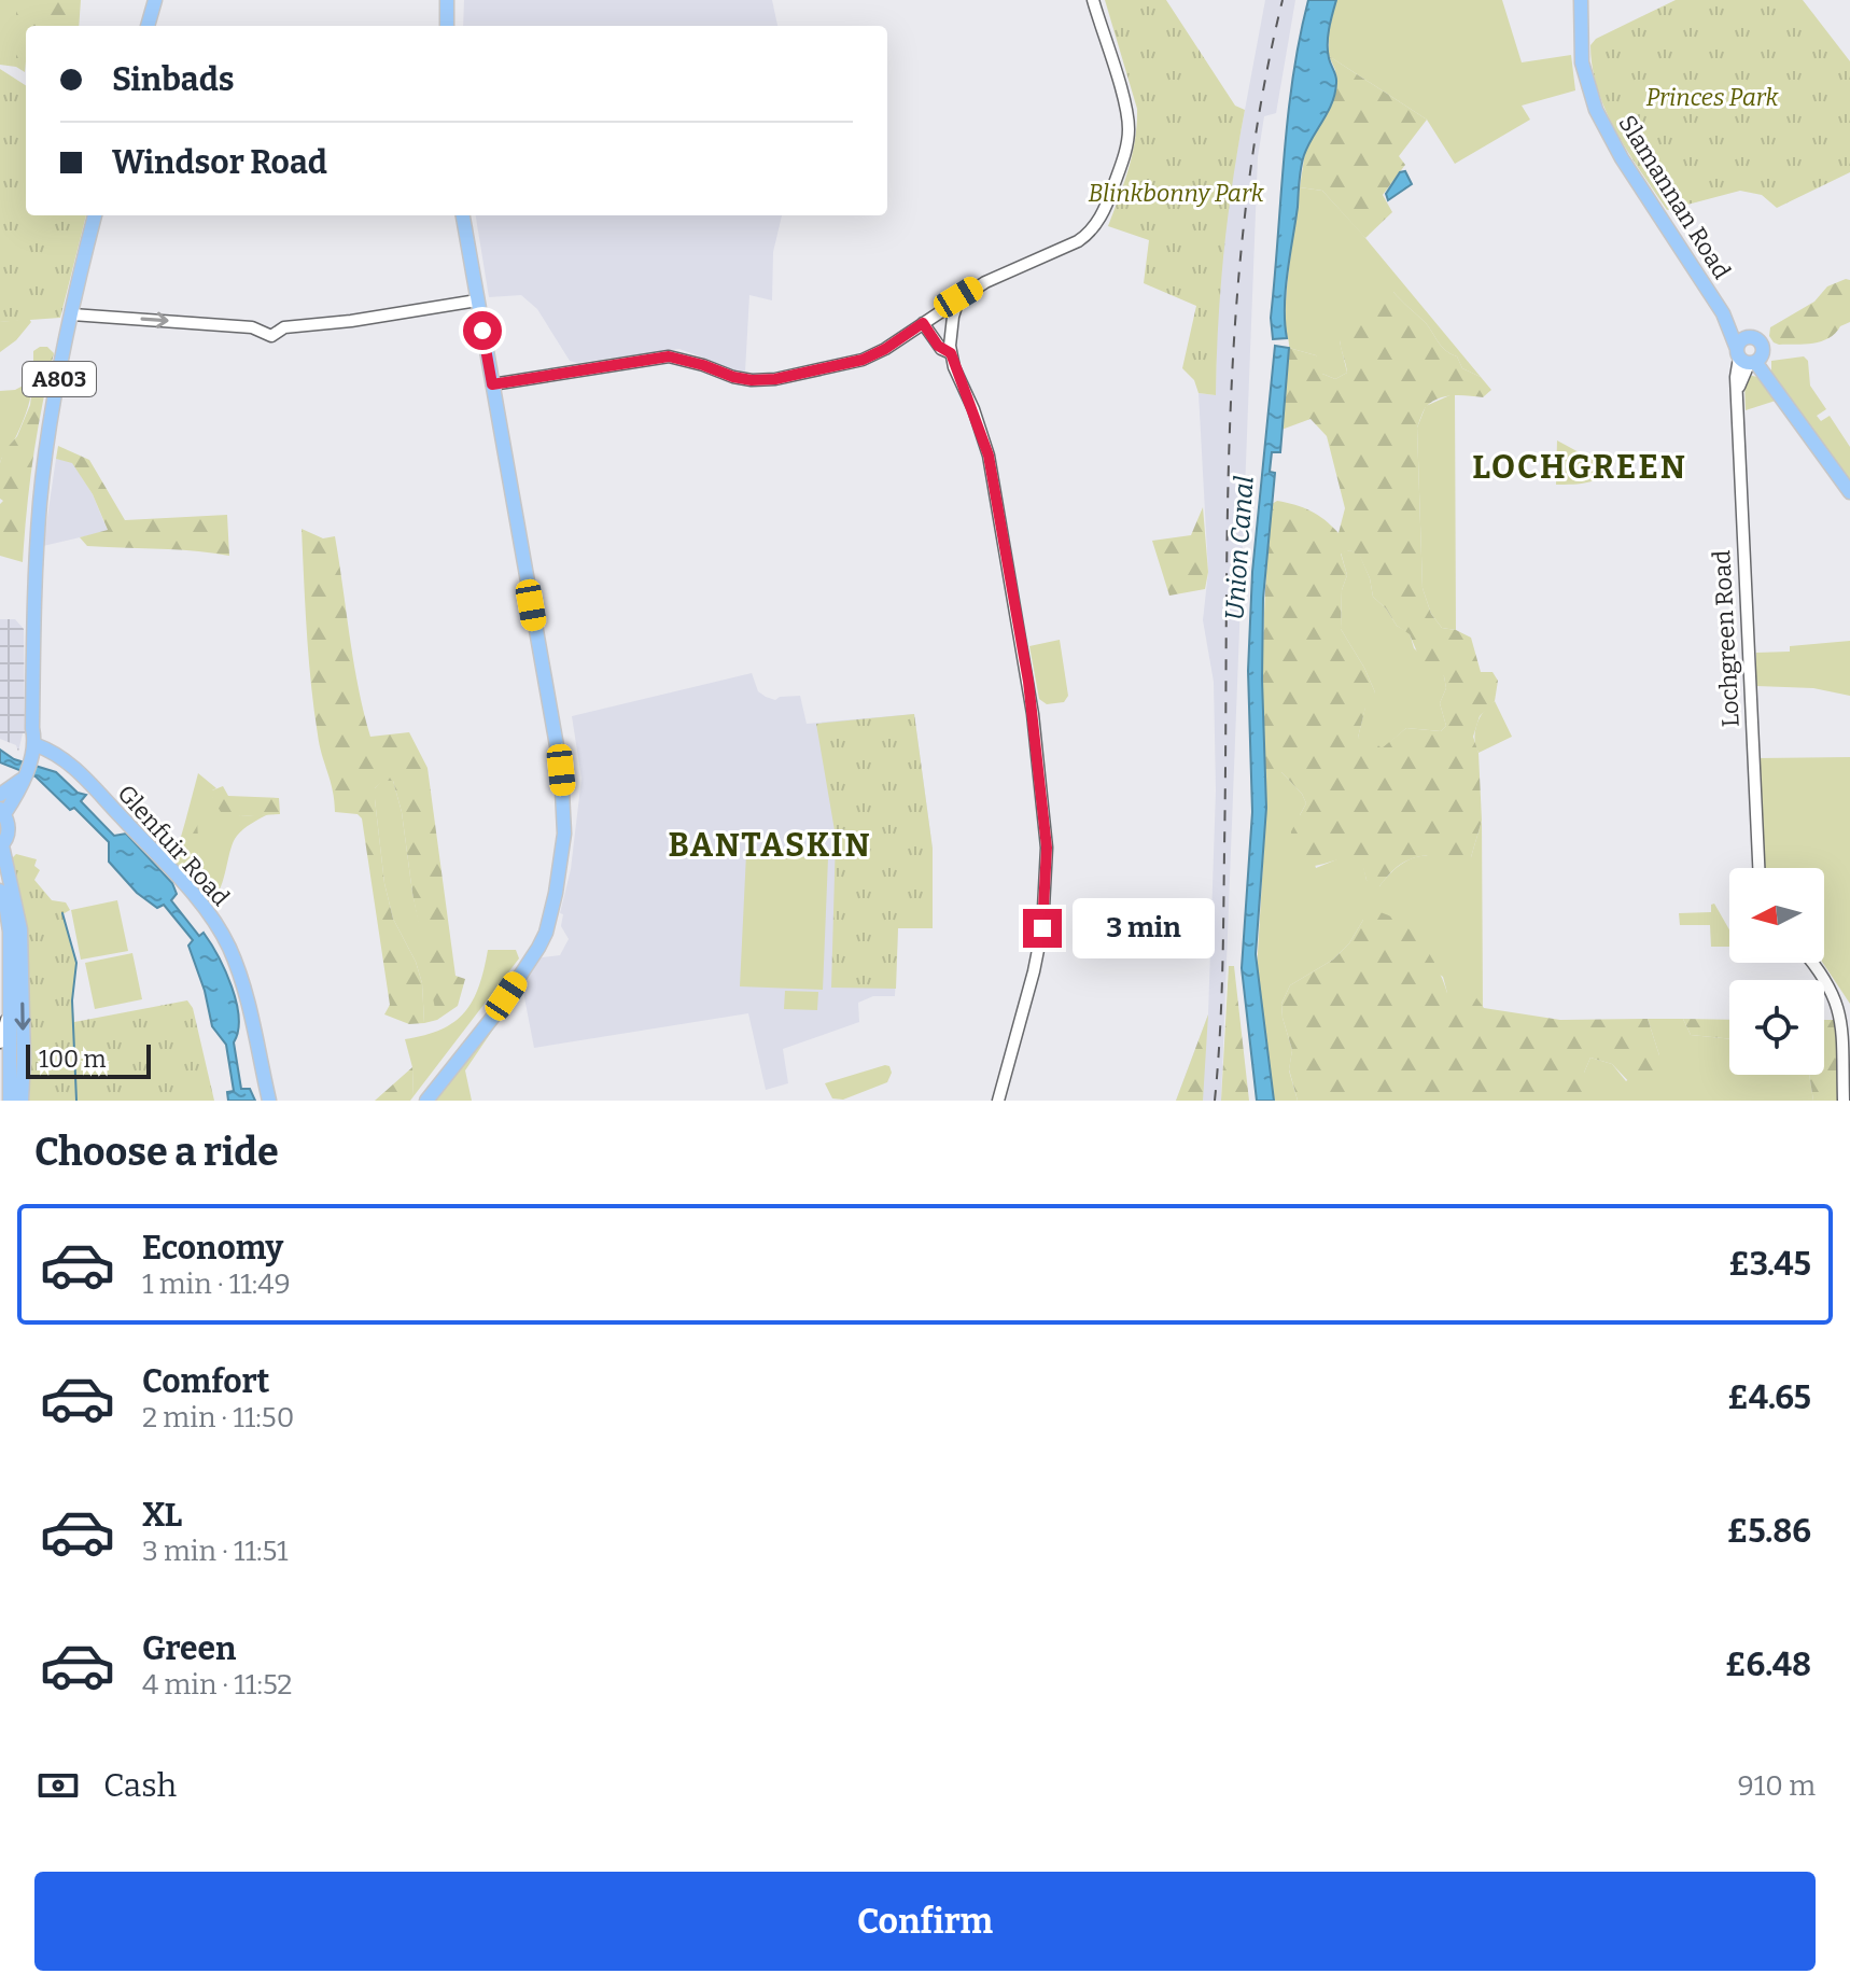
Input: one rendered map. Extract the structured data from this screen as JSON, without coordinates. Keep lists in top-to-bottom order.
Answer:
{
  "streets": {
    "main road": ["Slamannan Road", "A803", "Glenfuir Road"],
    "street": ["Lochgreen Road"]
  },
  "crossings": [
    ["Slamannan Road", "Lochgreen Road"],
    ["A803", "Glenfuir Road"]
  ],
  "districts": ["LOCHGREEN", "BANTASKIN"],
  "water": ["Union Canal"],
  "parks": ["Princes Park", "Blinkbonny Park"],
  "scale_bar": "100 m",
  "north": "left",
  "page": {
    "banner": ["Sinbads", "Windsor Road"],
    "bubble": "3 min",
    "scale": "100 m",
    "heading": "Choose a ride",
    "list": [
      {
        "name": "Economy",
        "note": "1 min · 11:49",
        "value": "£3.45"
      },
      {
        "name": "Comfort",
        "note": "2 min · 11:50",
        "value": "£4.65"
      },
      {
        "name": "XL",
        "note": "3 min · 11:51",
        "value": "£5.86"
      },
      {
        "name": "Green",
        "note": "4 min · 11:52",
        "value": "£6.48"
      }
    ],
    "pay": ["Cash", "910 m"],
    "buttons": "Confirm"
  }
}
